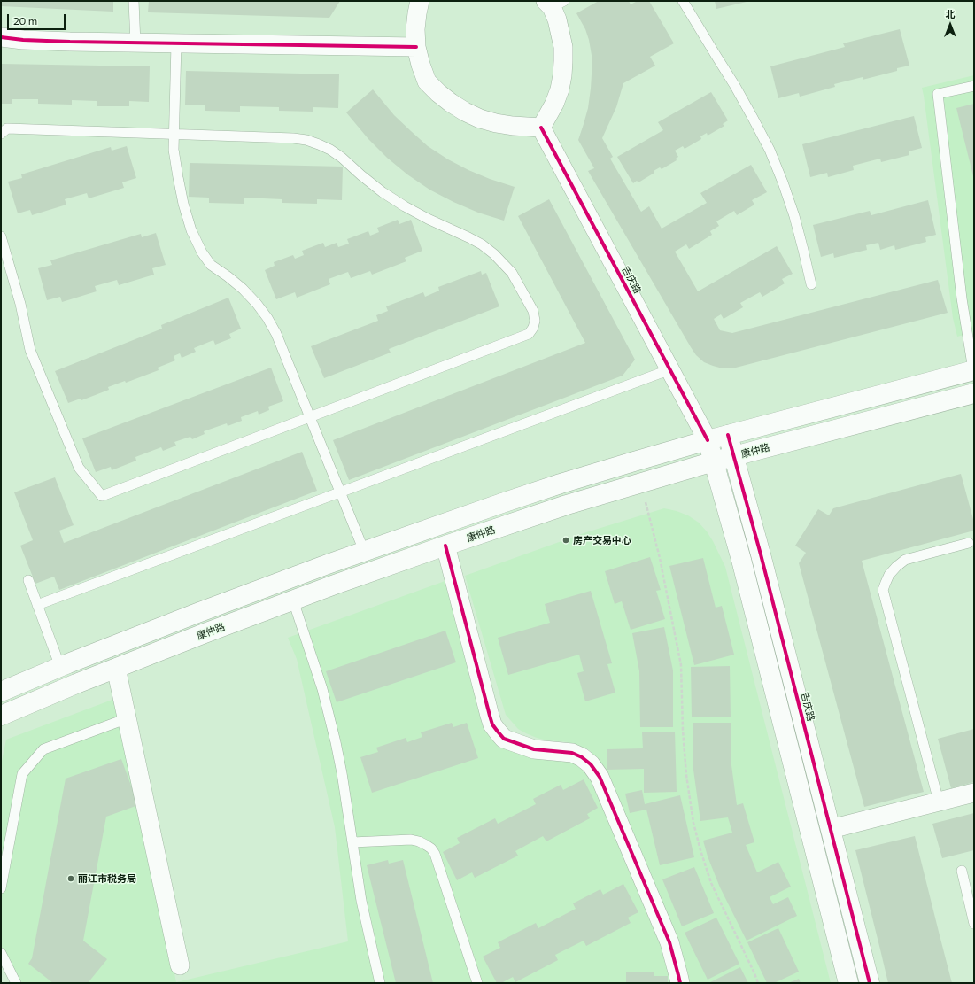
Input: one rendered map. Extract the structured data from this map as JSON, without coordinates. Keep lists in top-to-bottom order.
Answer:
{
  "streets": {
    "main road": ["吉庆路", "康仲路"]
  },
  "crossings": [
    ["吉庆路", "康仲路"]
  ],
  "places": ["房产交易中心", "丽江市税务局"],
  "scale_bar": "20 m",
  "north": "top"
}
